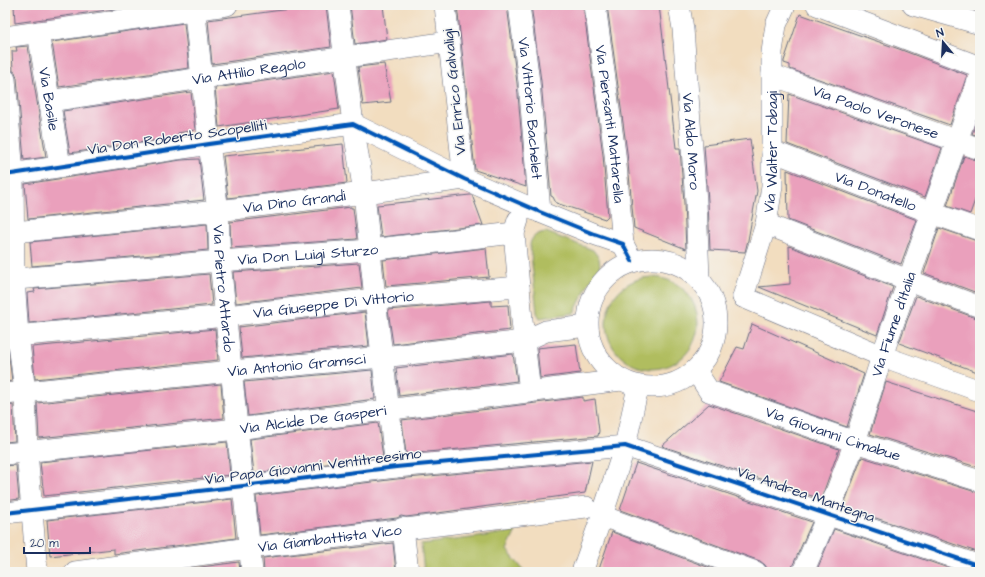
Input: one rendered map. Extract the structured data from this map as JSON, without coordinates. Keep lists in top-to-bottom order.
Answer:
{
  "streets": {
    "street": [
      "Via Attilio Regolo",
      "Via Enrico Galvaligi",
      "Via Basile",
      "Via Vittorio Bachelet",
      "Via Paolo Veronese",
      "Via Piersanti Mattarella",
      "Via Don Roberto Scopelliti",
      "Via Aldo Moro",
      "Via Walter Tobagi",
      "Via Donatello",
      "Via Dino Grandi",
      "Via Don Luigi Sturzo",
      "Via Pietro Attardo",
      "Via Giuseppe Di Vittorio",
      "Via Fiume d'Italia",
      "Via Antonio Gramsci",
      "Via Alcide De Gasperi",
      "Via Giovanni Cimabue",
      "Via Papa Giovanni Ventitreesimo",
      "Via Andrea Mantegna",
      "Via Giambattista Vico"
    ]
  },
  "crossings": [
    ["Via Attilio Regolo", "Via Enrico Galvaligi"],
    ["Via Attilio Regolo", "Via Basile"],
    ["Via Attilio Regolo", "Via Pietro Attardo"],
    ["Via Enrico Galvaligi", "Via Dino Grandi"],
    ["Via Basile", "Via Don Roberto Scopelliti"],
    ["Via Paolo Veronese", "Via Walter Tobagi"],
    ["Via Paolo Veronese", "Via Fiume d'Italia"],
    ["Via Piersanti Mattarella", "Via Aldo Moro"],
    ["Via Piersanti Mattarella", "Via Antonio Gramsci"],
    ["Via Piersanti Mattarella", "Via Alcide De Gasperi"],
    ["Via Piersanti Mattarella", "Via Giovanni Cimabue"],
    ["Via Don Roberto Scopelliti", "Via Pietro Attardo"],
    ["Via Aldo Moro", "Via Antonio Gramsci"],
    ["Via Aldo Moro", "Via Alcide De Gasperi"],
    ["Via Aldo Moro", "Via Giovanni Cimabue"],
    ["Via Walter Tobagi", "Via Donatello"],
    ["Via Donatello", "Via Fiume d'Italia"],
    ["Via Dino Grandi", "Via Pietro Attardo"],
    ["Via Don Luigi Sturzo", "Via Pietro Attardo"],
    ["Via Pietro Attardo", "Via Giuseppe Di Vittorio"],
    ["Via Pietro Attardo", "Via Antonio Gramsci"],
    ["Via Pietro Attardo", "Via Alcide De Gasperi"],
    ["Via Pietro Attardo", "Via Papa Giovanni Ventitreesimo"],
    ["Via Pietro Attardo", "Via Giambattista Vico"],
    ["Via Fiume d'Italia", "Via Giovanni Cimabue"],
    ["Via Fiume d'Italia", "Via Andrea Mantegna"],
    ["Via Antonio Gramsci", "Via Alcide De Gasperi"],
    ["Via Antonio Gramsci", "Via Giovanni Cimabue"],
    ["Via Alcide De Gasperi", "Via Giovanni Cimabue"],
    ["Via Papa Giovanni Ventitreesimo", "Via Andrea Mantegna"]
  ],
  "scale_bar": "20 m",
  "north": "top"
}
